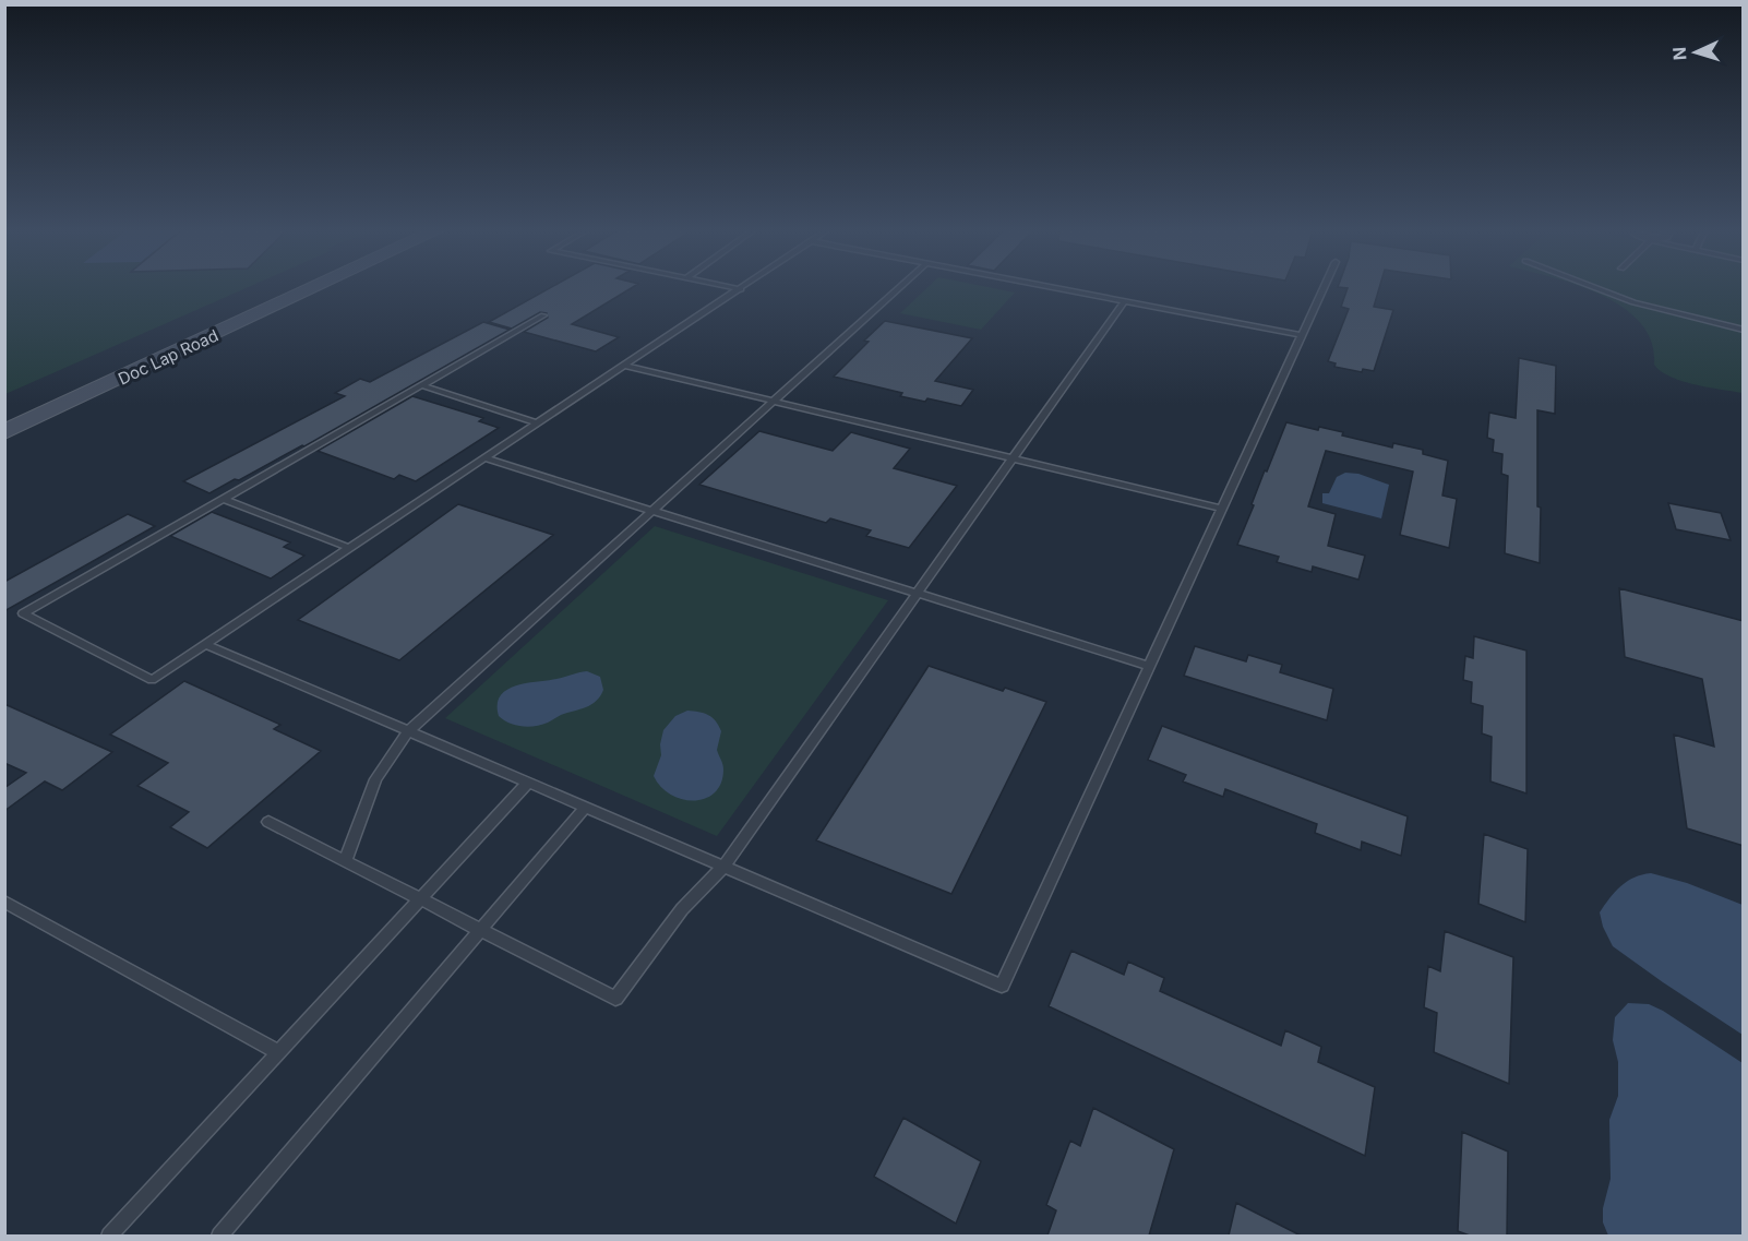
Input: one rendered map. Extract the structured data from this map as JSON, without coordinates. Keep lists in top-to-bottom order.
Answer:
{
  "streets": {
    "main road": ["Doc Lap Road"]
  },
  "north": "left"
}
